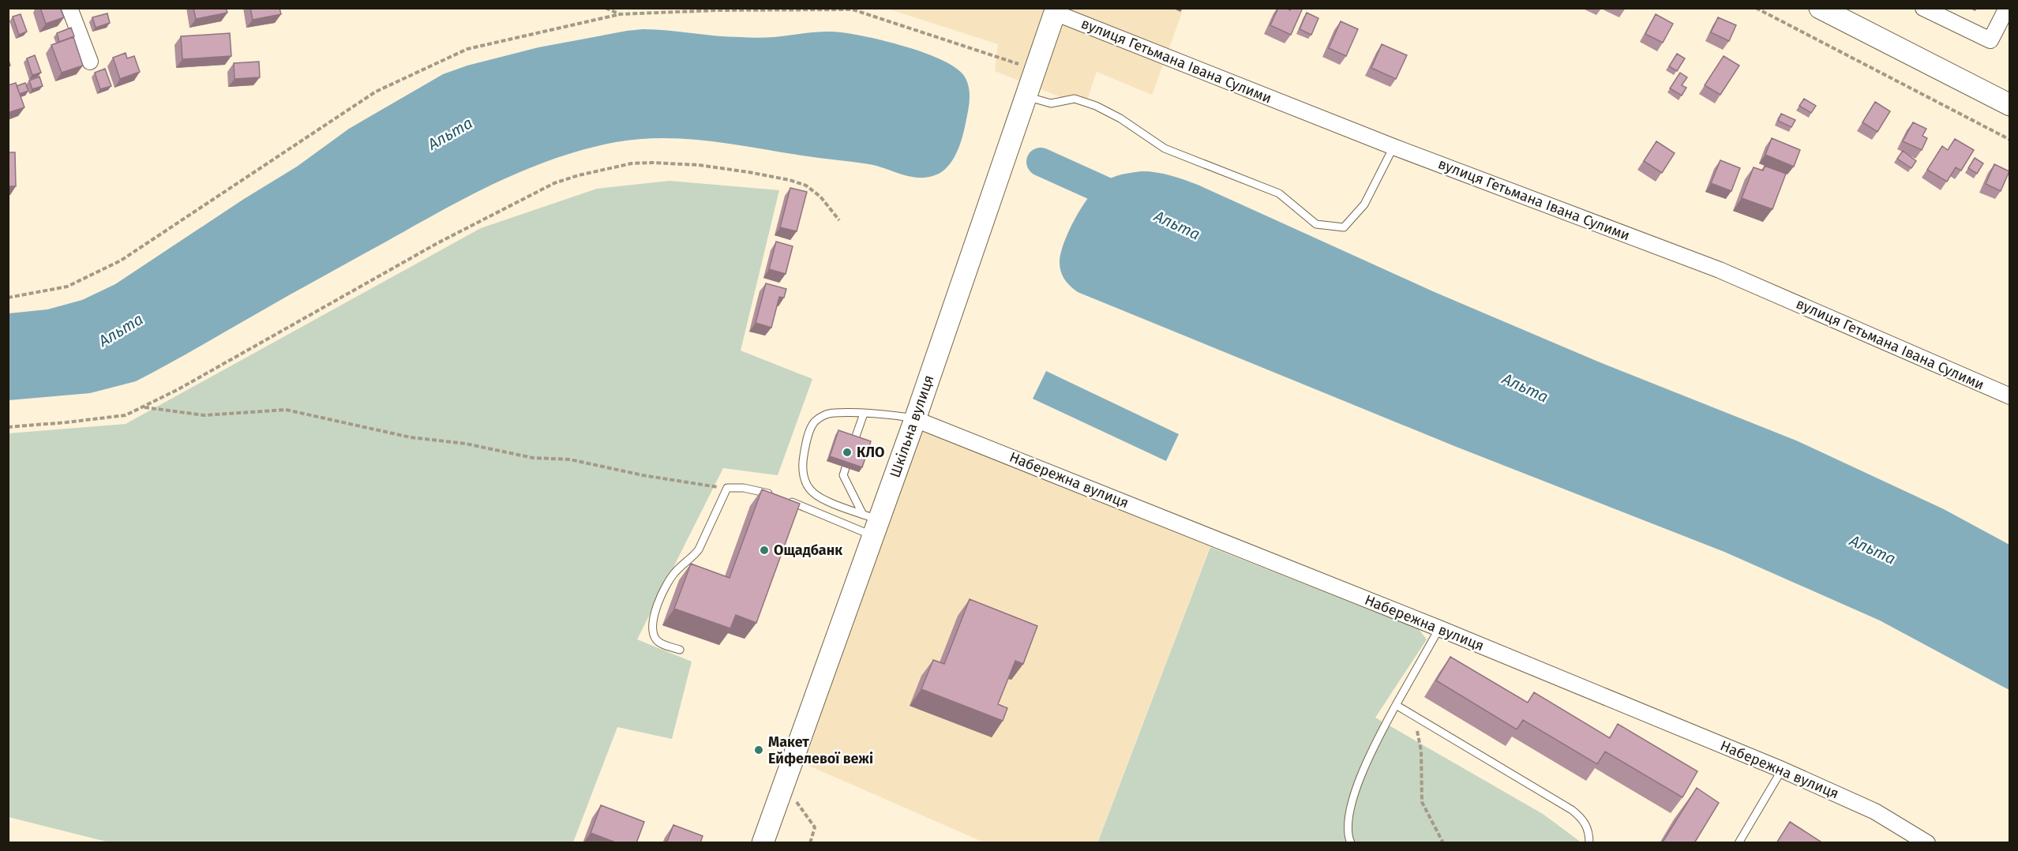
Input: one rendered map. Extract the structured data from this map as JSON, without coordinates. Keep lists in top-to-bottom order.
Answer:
{
  "streets": {
    "main road": ["Шкільна вулиця"],
    "street": ["вулиця Гетьмана Івана Сулими", "Набережна вулиця"]
  },
  "crossings": [
    ["вулиця Гетьмана Івана Сулими", "Шкільна вулиця"],
    ["Шкільна вулиця", "Набережна вулиця"]
  ],
  "water": ["Альта"],
  "places": ["КЛО", "Ощадбанк", "Макет Ейфелевої вежі"]
}
